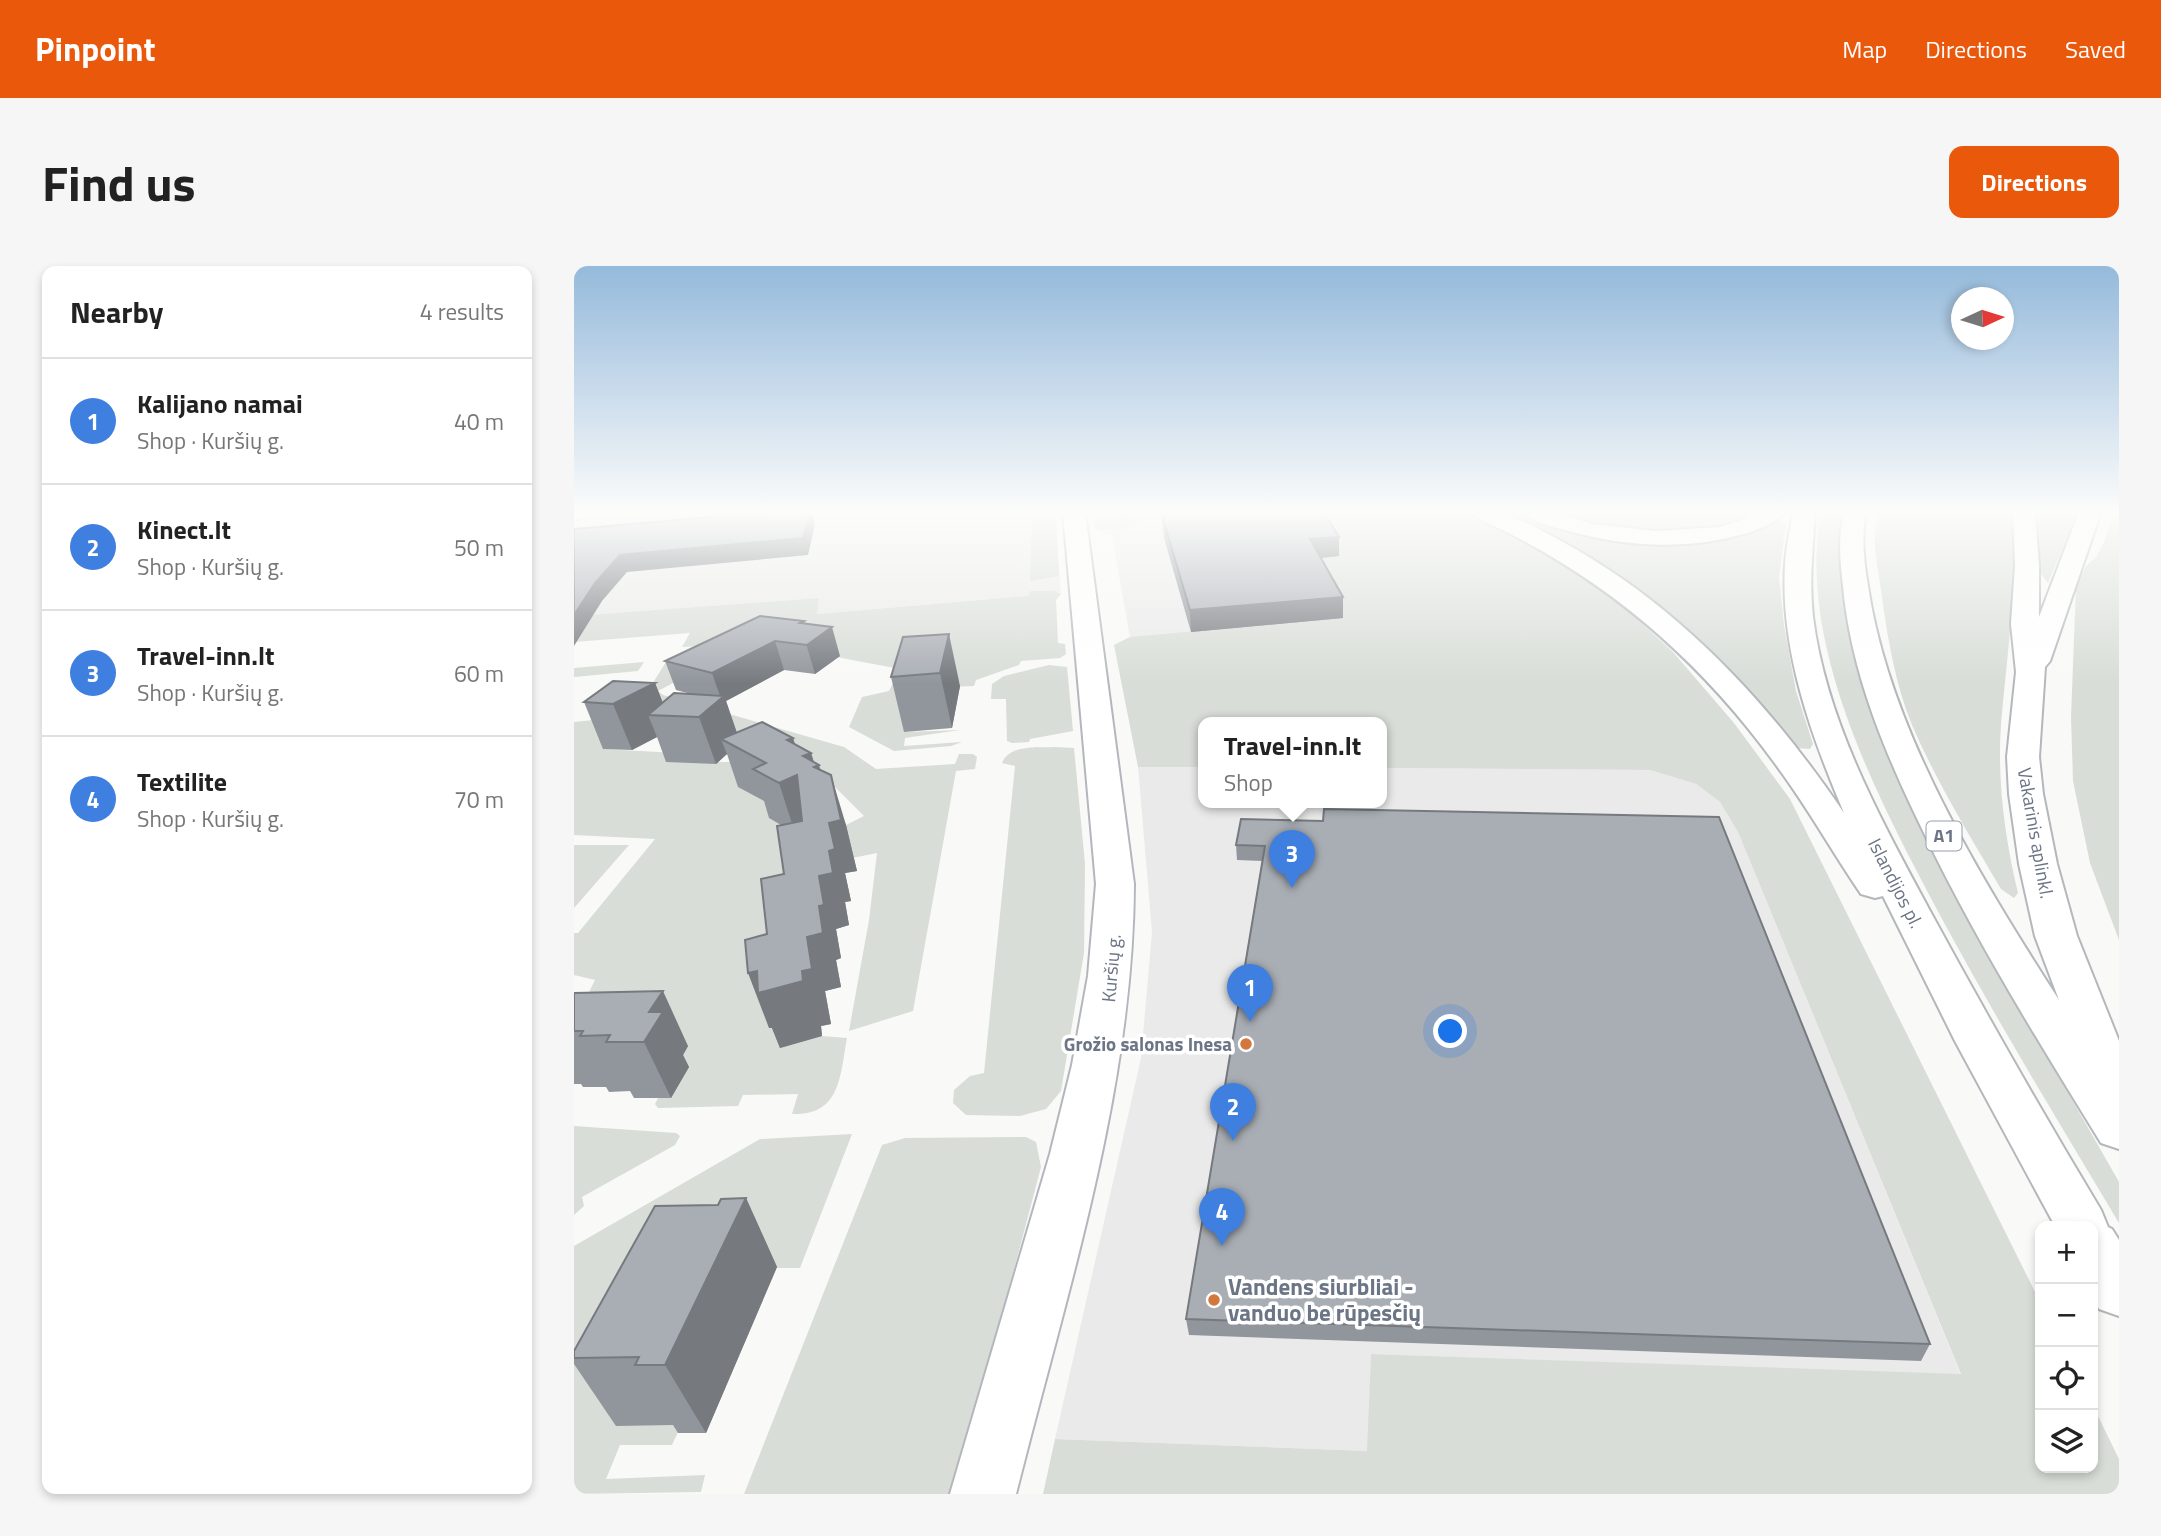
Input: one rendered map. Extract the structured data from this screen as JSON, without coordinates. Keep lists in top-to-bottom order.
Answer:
{
  "streets": {
    "main road": [
      "Vakarinis aplinkl.",
      "A1",
      "Islandijos pl.",
      "Kuršių g."
    ]
  },
  "places": ["Grožio salonas Inesa", "Vandens siurbliai - vanduo be rūpesčių"],
  "north": "right",
  "page": {
    "header": "Pinpoint",
    "nav": ["Map", "Directions", "Saved"],
    "title": "Find us",
    "buttons": "Directions",
    "heading": ["Nearby", "4 results"],
    "list": [
      {
        "mark": "1",
        "name": "Kalijano namai",
        "note": "Shop · Kuršių g.",
        "value": "40 m"
      },
      {
        "mark": "2",
        "name": "Kinect.lt",
        "note": "Shop · Kuršių g.",
        "value": "50 m"
      },
      {
        "mark": "3",
        "name": "Travel-inn.lt",
        "note": "Shop · Kuršių g.",
        "value": "60 m"
      },
      {
        "mark": "4",
        "name": "Textilite",
        "note": "Shop · Kuršių g.",
        "value": "70 m"
      }
    ],
    "popup": ["Travel-inn.lt", "Shop"],
    "pins": [
      "3",
      "1",
      "2",
      "4"
    ],
    "map_buttons": ["+", "−"]
  }
}
